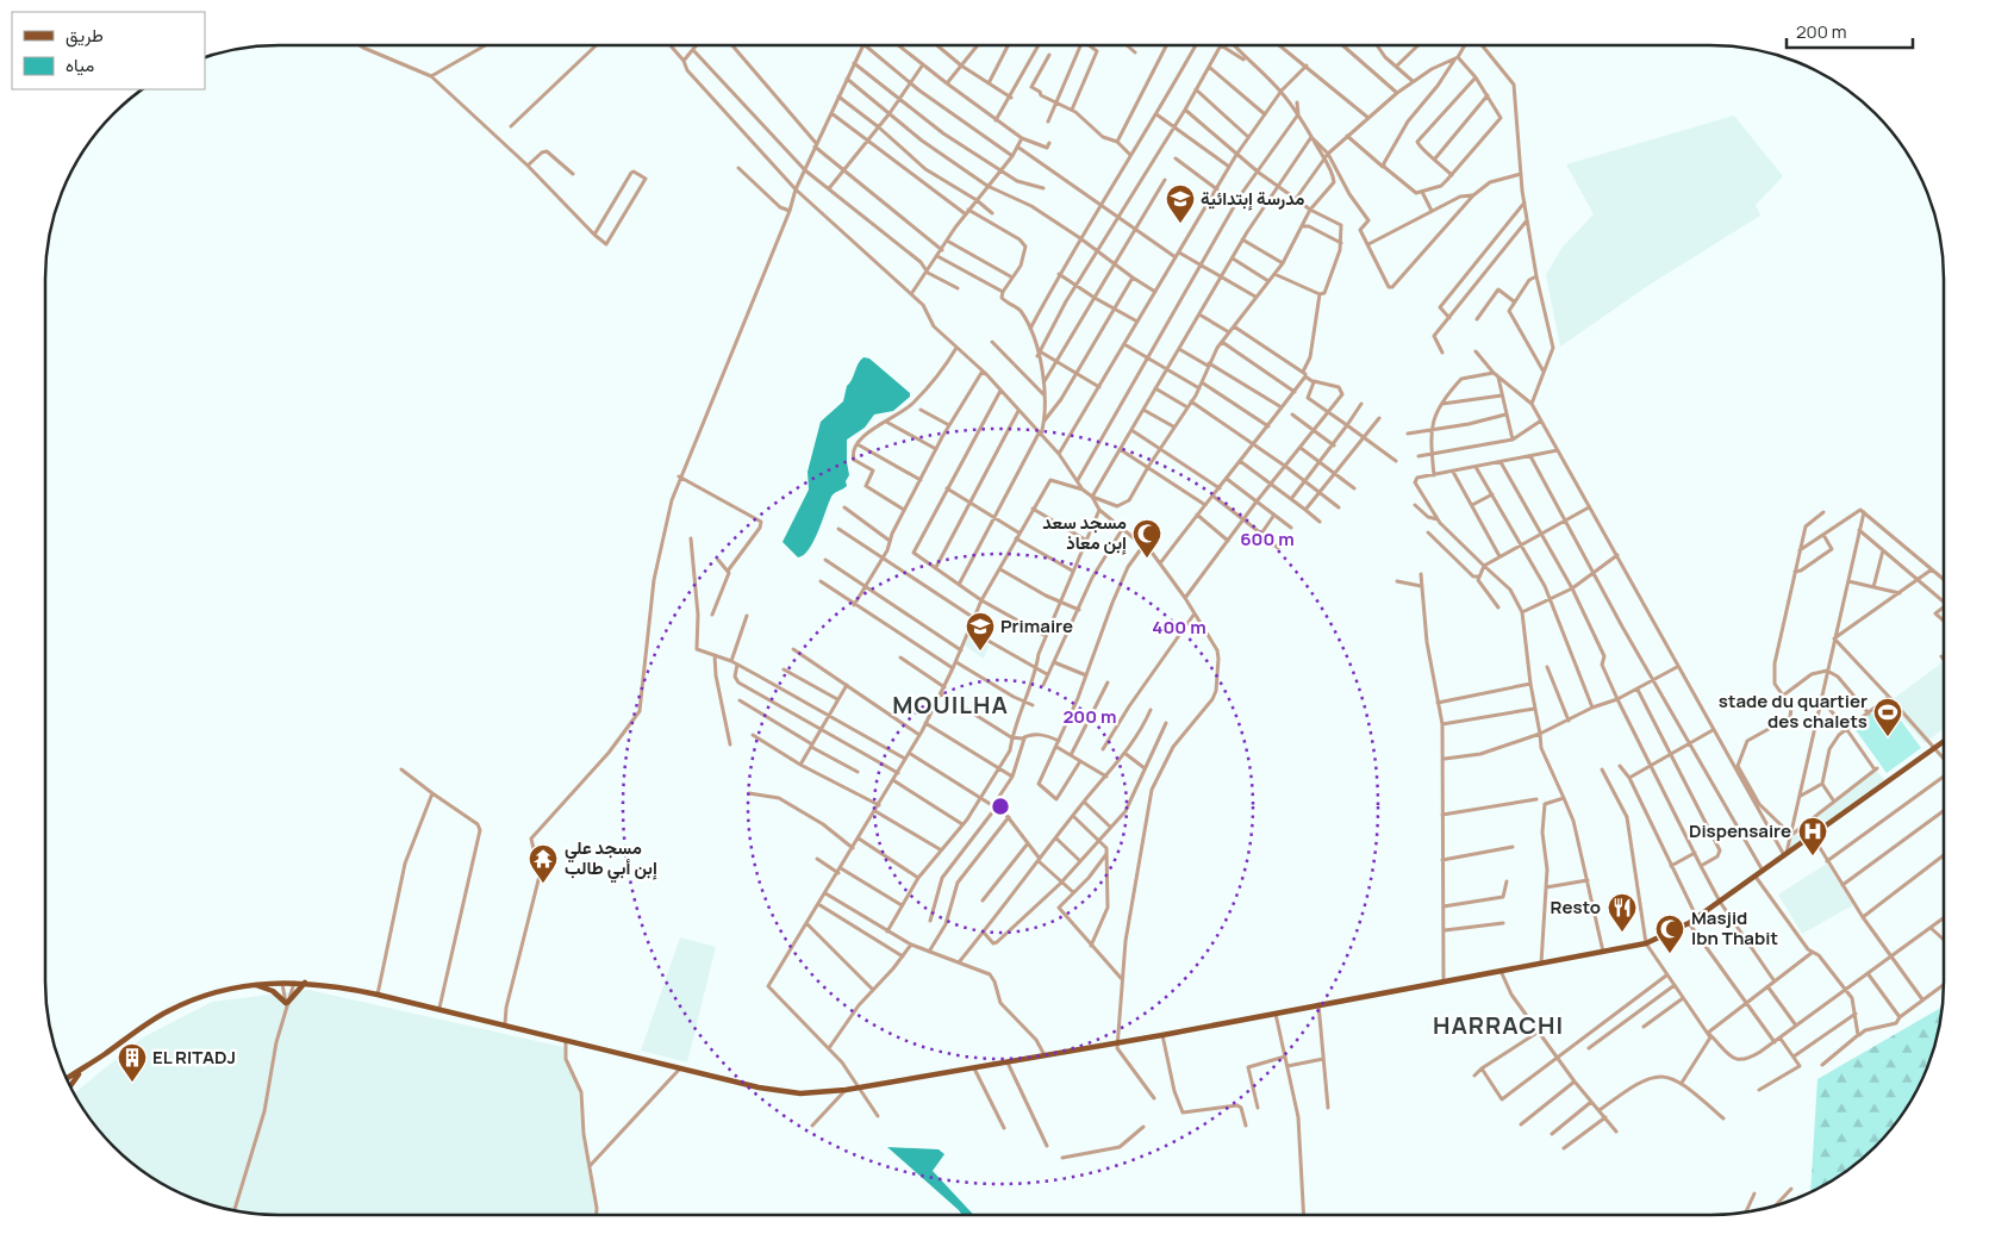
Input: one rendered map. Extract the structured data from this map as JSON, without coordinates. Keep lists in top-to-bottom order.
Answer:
{
  "districts": ["MOUILHA", "HARRACHI"],
  "places": {
    "school or university": ["مدرسة إبتدائية", "Primaire"],
    "mosque": ["مسجد سعد إبن معاذ", "Masjid Ibn Thabit"],
    "sports": ["stade du quartier des chalets"],
    "hospital": ["Dispensaire"],
    "temple": ["مسجد علي إبن أبي طالب"],
    "restaurant": ["Resto"],
    "building": ["EL RITADJ"]
  },
  "legend": ["طريق", "مياه"],
  "scale_bar": "200 m",
  "rings": ["600 m", "400 m", "200 m"]
}
